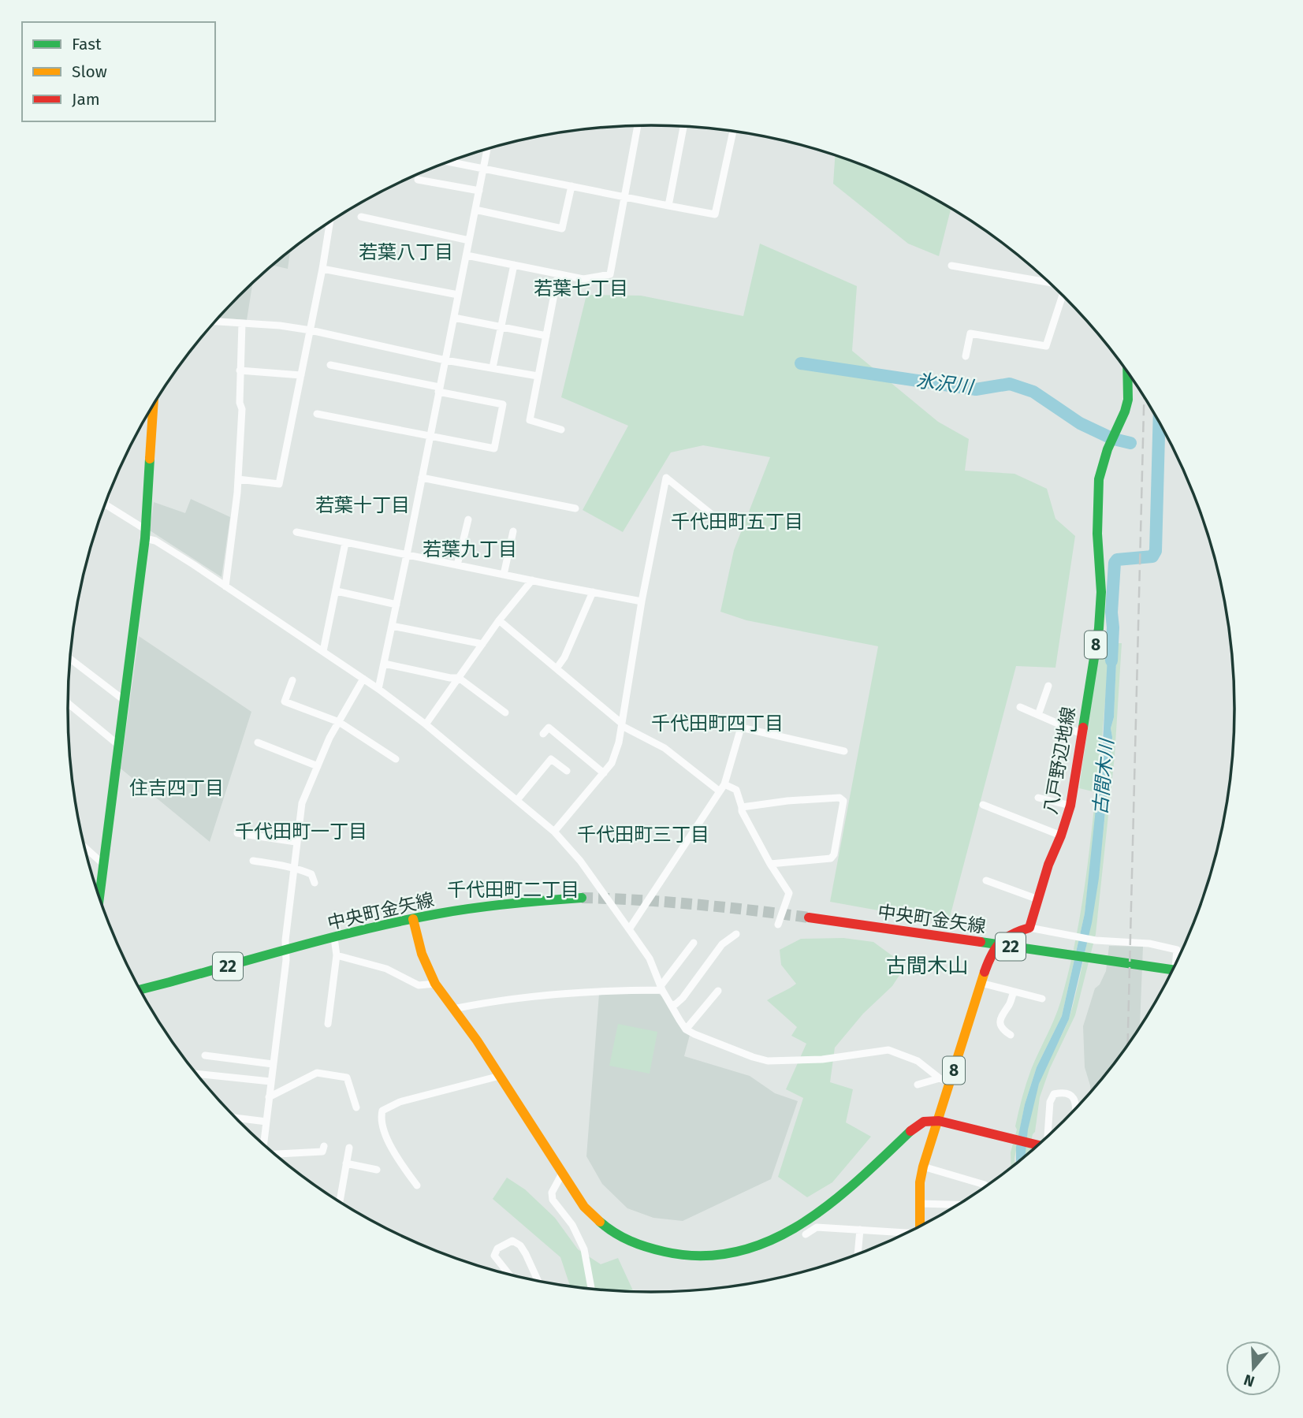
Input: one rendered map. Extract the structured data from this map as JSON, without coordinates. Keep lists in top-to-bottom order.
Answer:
{
  "streets": {
    "main road": [
      "8",
      "八戸野辺地線",
      "中央町金矢線",
      "22"
    ]
  },
  "crossings": [
    ["8", "八戸野辺地線"],
    ["中央町金矢線", "22"]
  ],
  "districts": [
    "若葉八丁目",
    "若葉七丁目",
    "若葉十丁目",
    "千代田町五丁目",
    "若葉九丁目",
    "千代田町四丁目",
    "住吉四丁目",
    "千代田町一丁目",
    "千代田町三丁目",
    "千代田町二丁目",
    "古間木山"
  ],
  "water": ["氷沢川", "古間木川"],
  "legend": ["Fast", "Slow", "Jam"],
  "north": "bottom"
}
